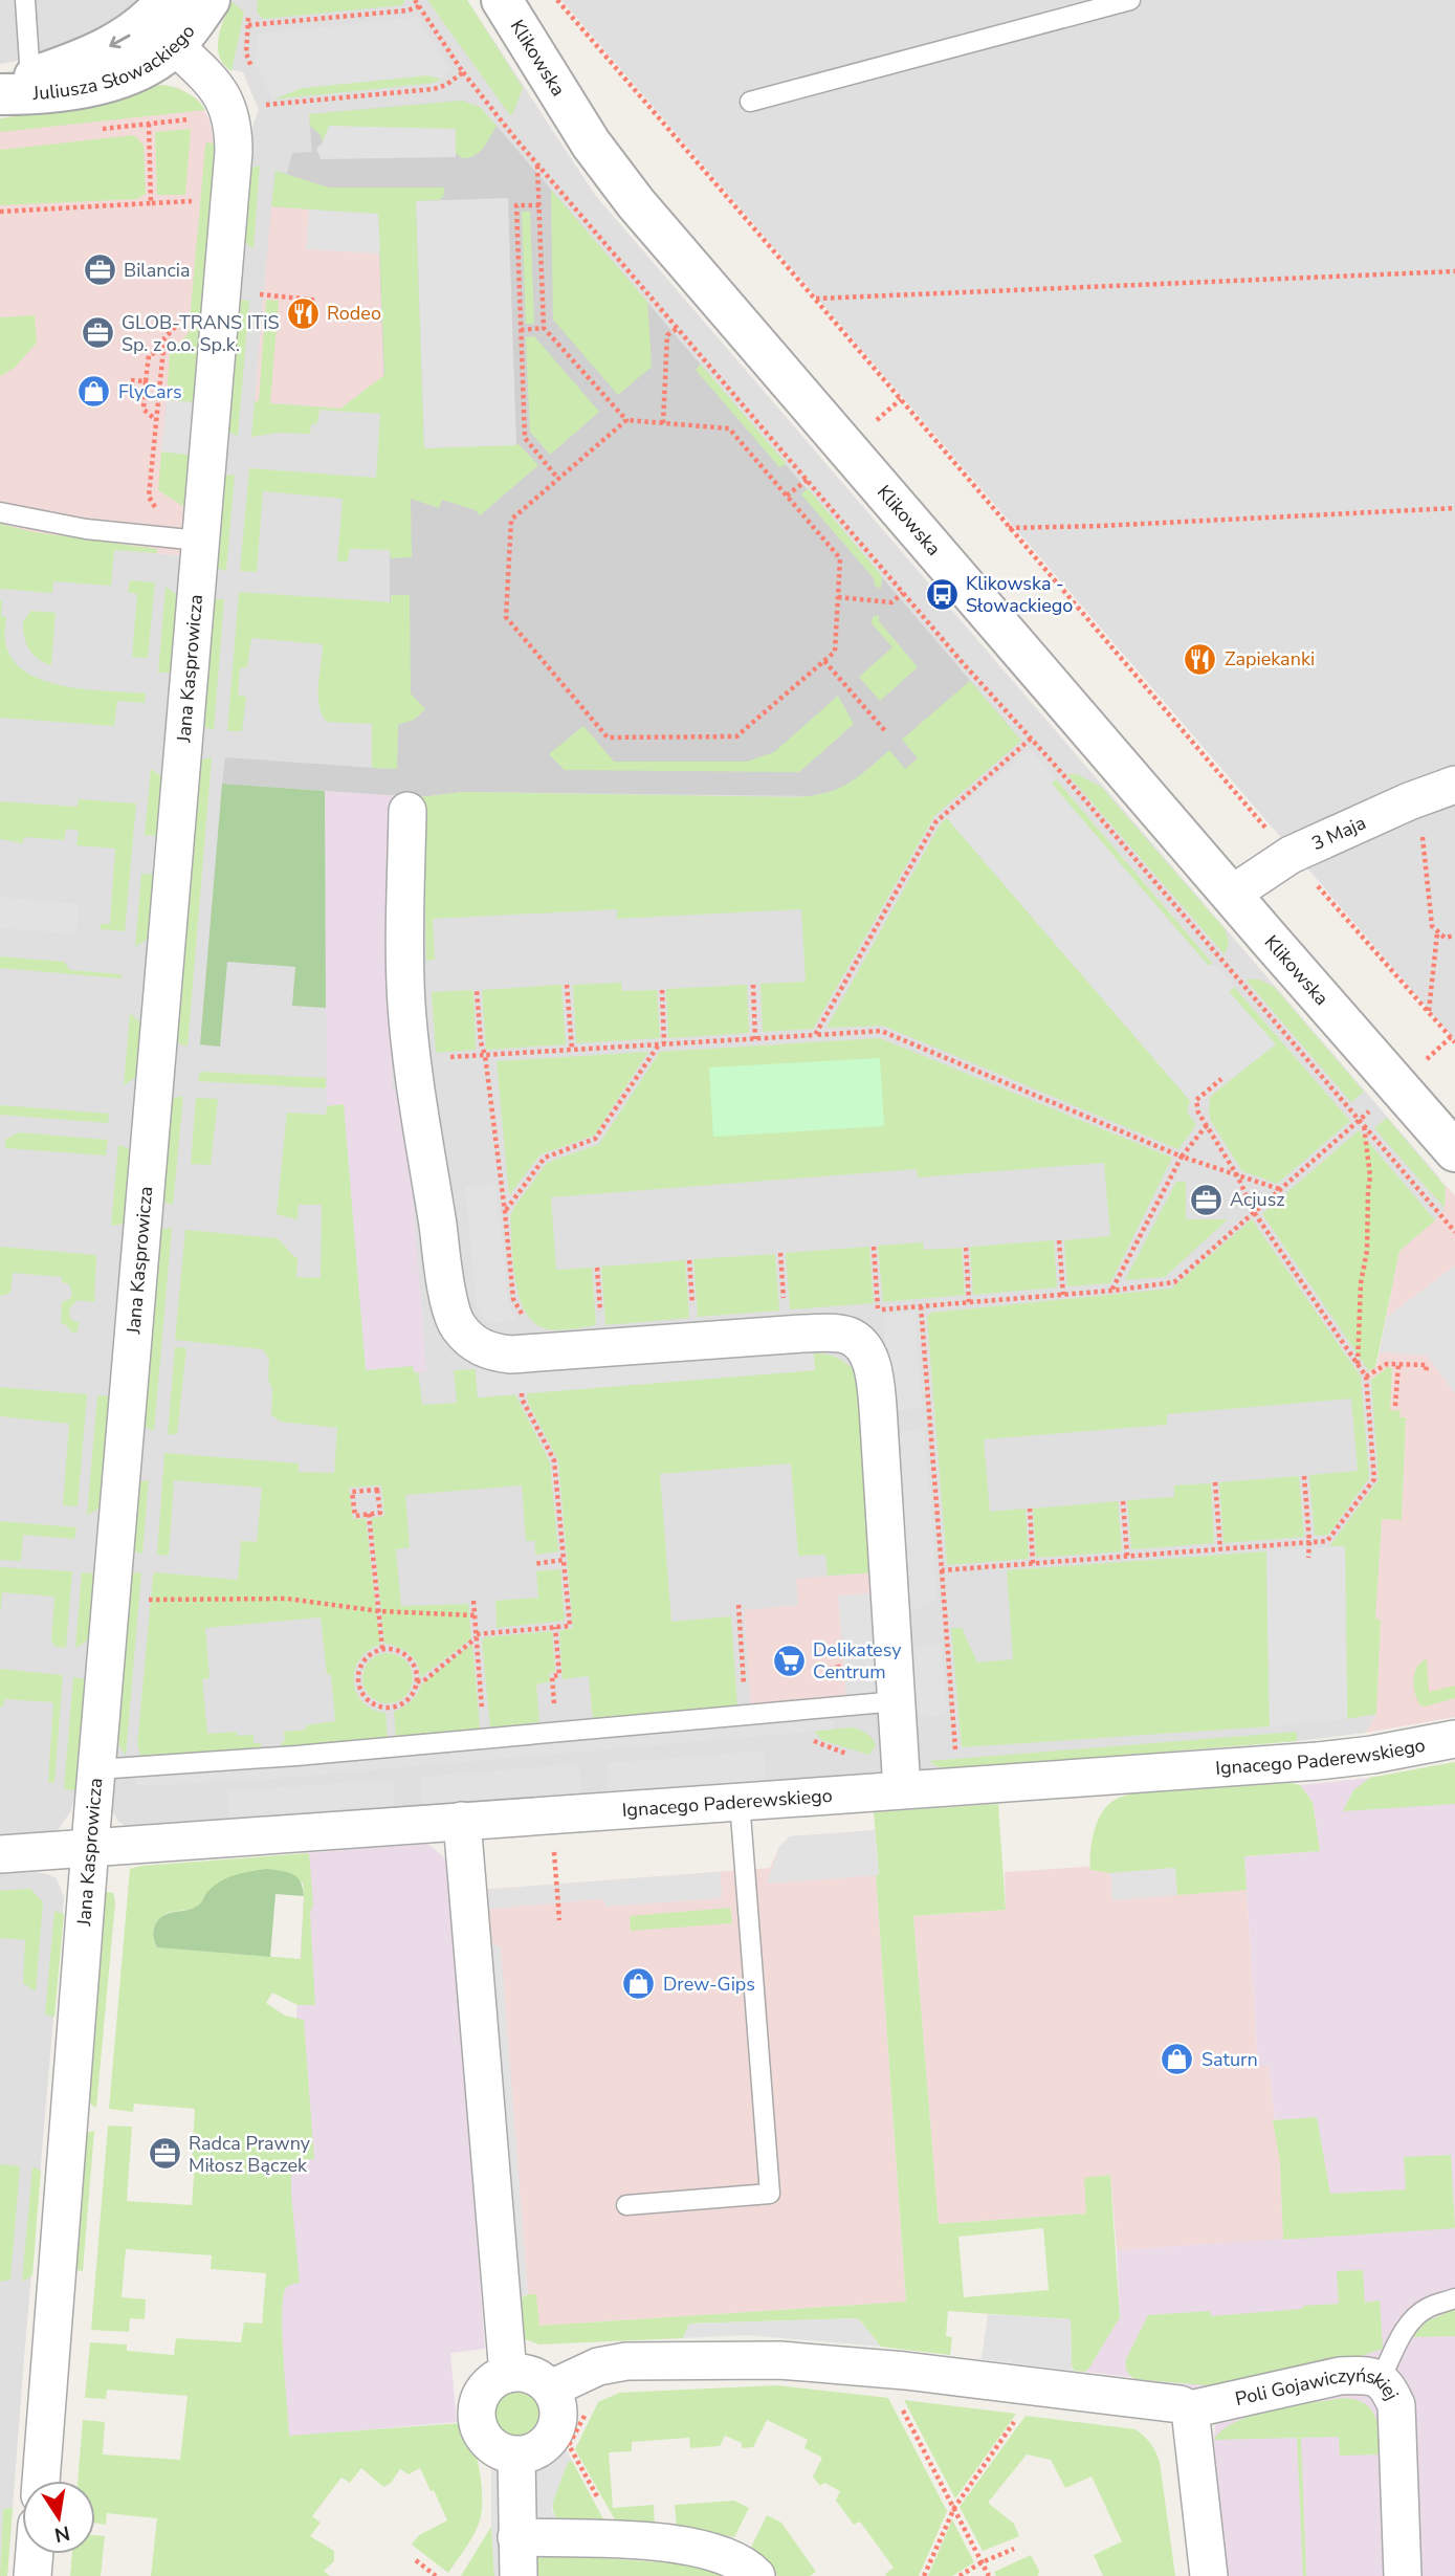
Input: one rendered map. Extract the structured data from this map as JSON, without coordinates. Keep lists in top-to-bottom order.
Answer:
{
  "streets": {
    "street": [
      "Juliusza Słowackiego",
      "Klikowska",
      "Jana Kasprowicza",
      "3 Maja",
      "Ignacego Paderewskiego",
      "Poli Gojawiczyńskiej"
    ]
  },
  "crossings": [
    ["Juliusza Słowackiego", "Jana Kasprowicza"],
    ["Klikowska", "3 Maja"],
    ["Jana Kasprowicza", "Ignacego Paderewskiego"]
  ],
  "places": {
    "office": [
      "Bilancia",
      "GLOB-TRANS ITiS Sp. z o.o. Sp.k.",
      "Acjusz",
      "Radca Prawny Miłosz Bączek"
    ],
    "restaurant": ["Rodeo", "Zapiekanki"],
    "shop": ["FlyCars", "Drew-Gips", "Saturn"],
    "bus stop": ["Klikowska - Słowackiego"],
    "supermarket": ["Delikatesy Centrum"]
  },
  "north": "bottom"
}
